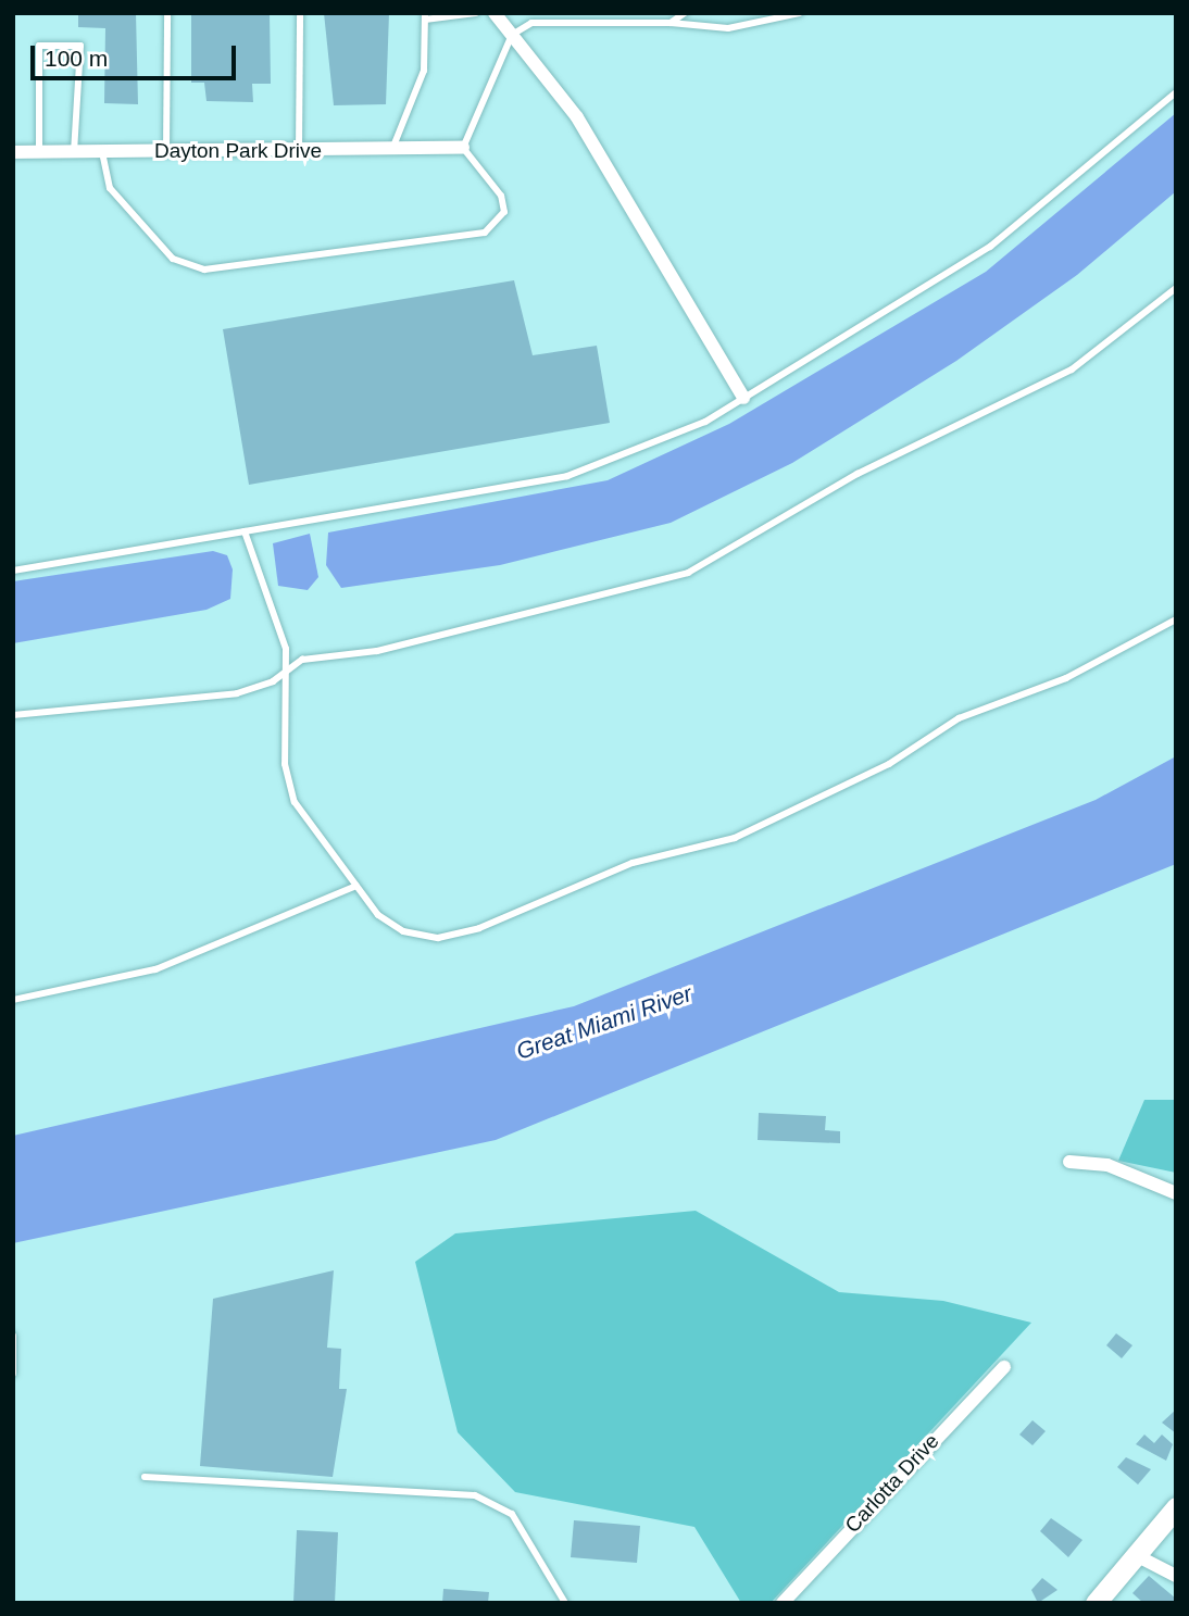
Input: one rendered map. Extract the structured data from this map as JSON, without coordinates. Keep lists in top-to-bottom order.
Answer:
{
  "streets": {
    "street": ["Dayton Park Drive", "Carlotta Drive"]
  },
  "water": ["Great Miami River"],
  "scale_bar": "100 m"
}
